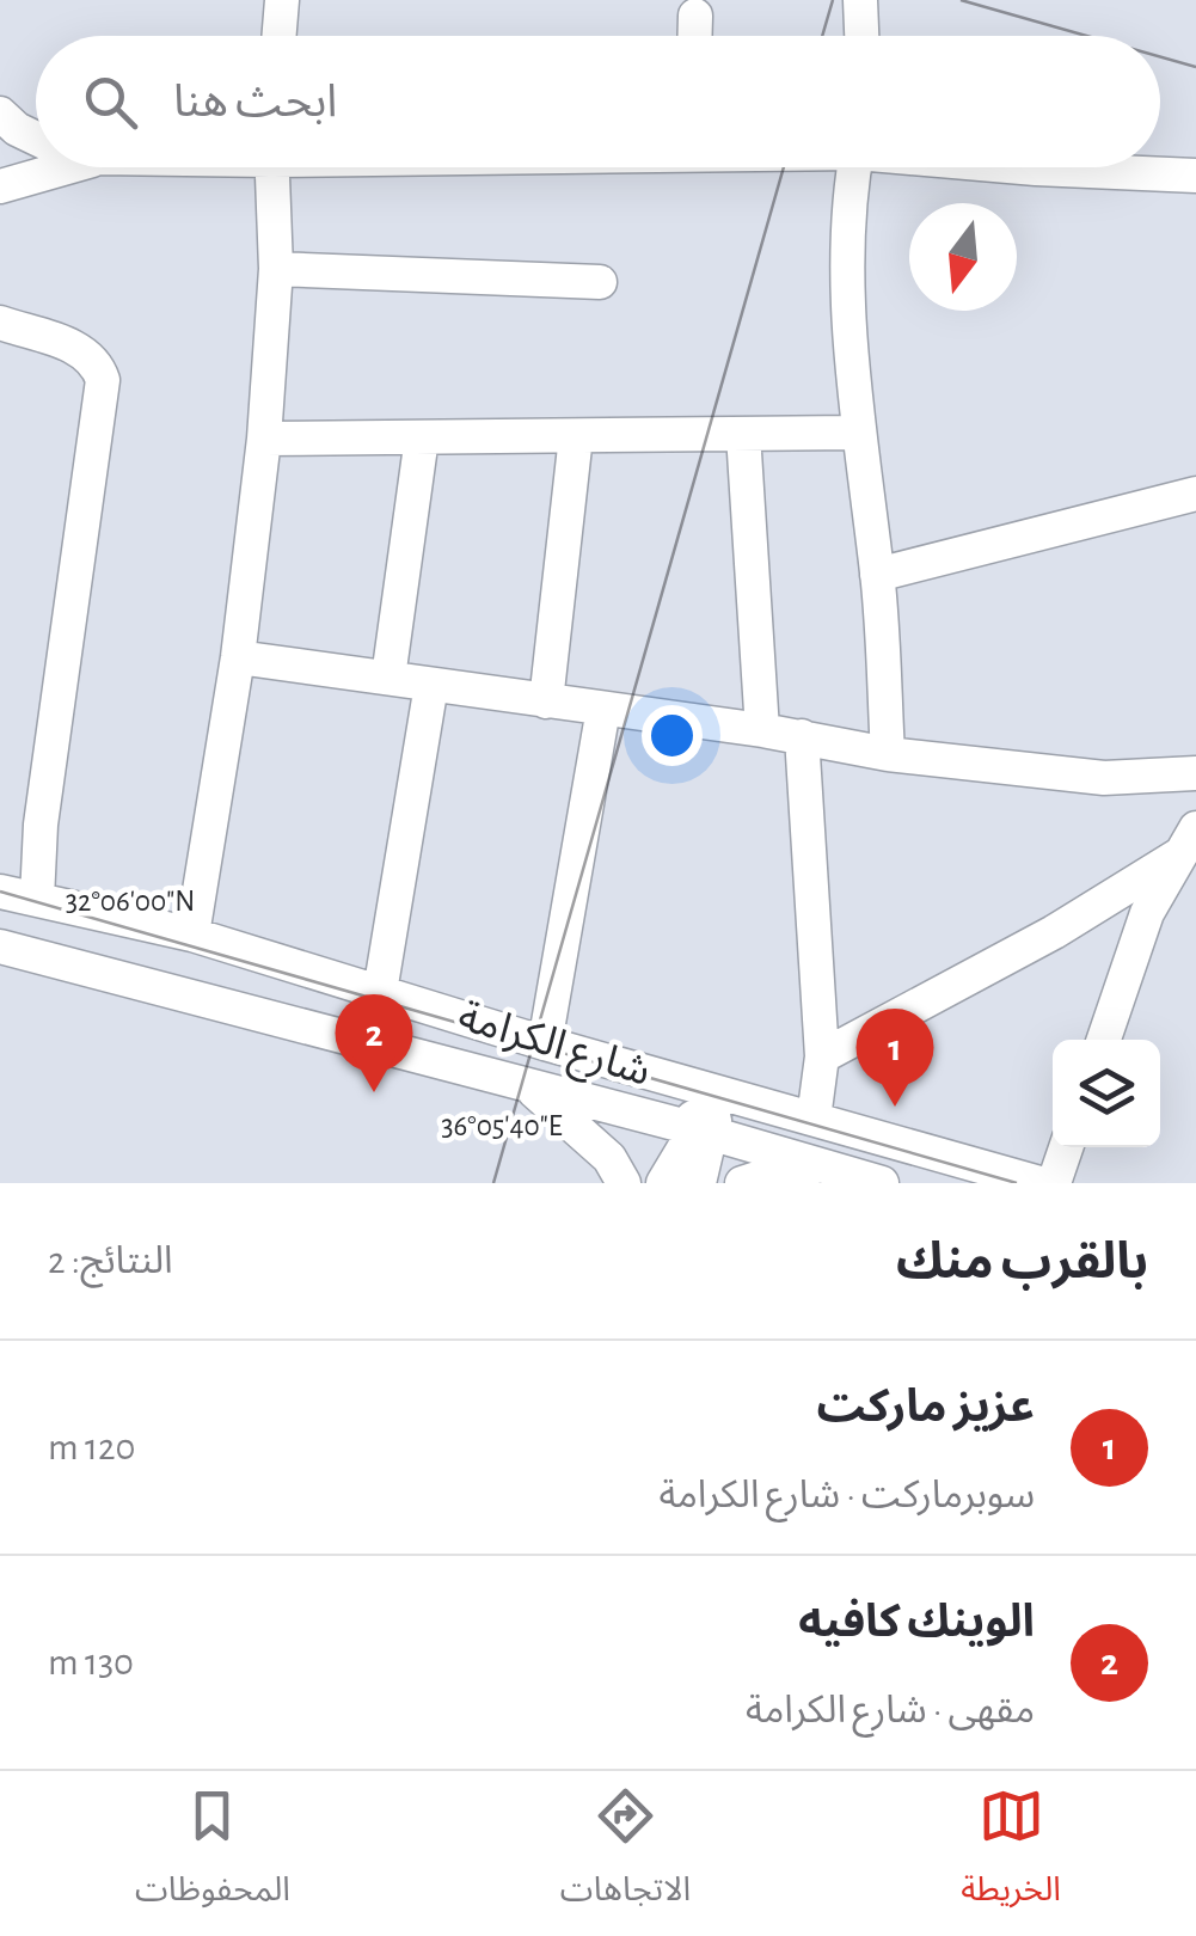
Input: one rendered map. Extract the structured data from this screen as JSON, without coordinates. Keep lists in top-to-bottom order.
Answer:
{
  "streets": {
    "street": ["شارع الكرامة"]
  },
  "north": "bottom",
  "page": {
    "search": "ابحث هنا",
    "pins": ["2", "1"],
    "heading": ["بالقرب منك", "النتائج: 2"],
    "list": [
      {
        "mark": "1",
        "name": "عزيز ماركت",
        "note": "سوبرماركت · شارع الكرامة",
        "value": "120 m"
      },
      {
        "mark": "2",
        "name": "الوينك كافيه",
        "note": "مقهى · شارع الكرامة",
        "value": "130 m"
      }
    ],
    "nav": ["الخريطة", "الاتجاهات", "المحفوظات"]
  },
  "coordinates": ["32°06'00\"N", "36°05'40\"E"]
}
